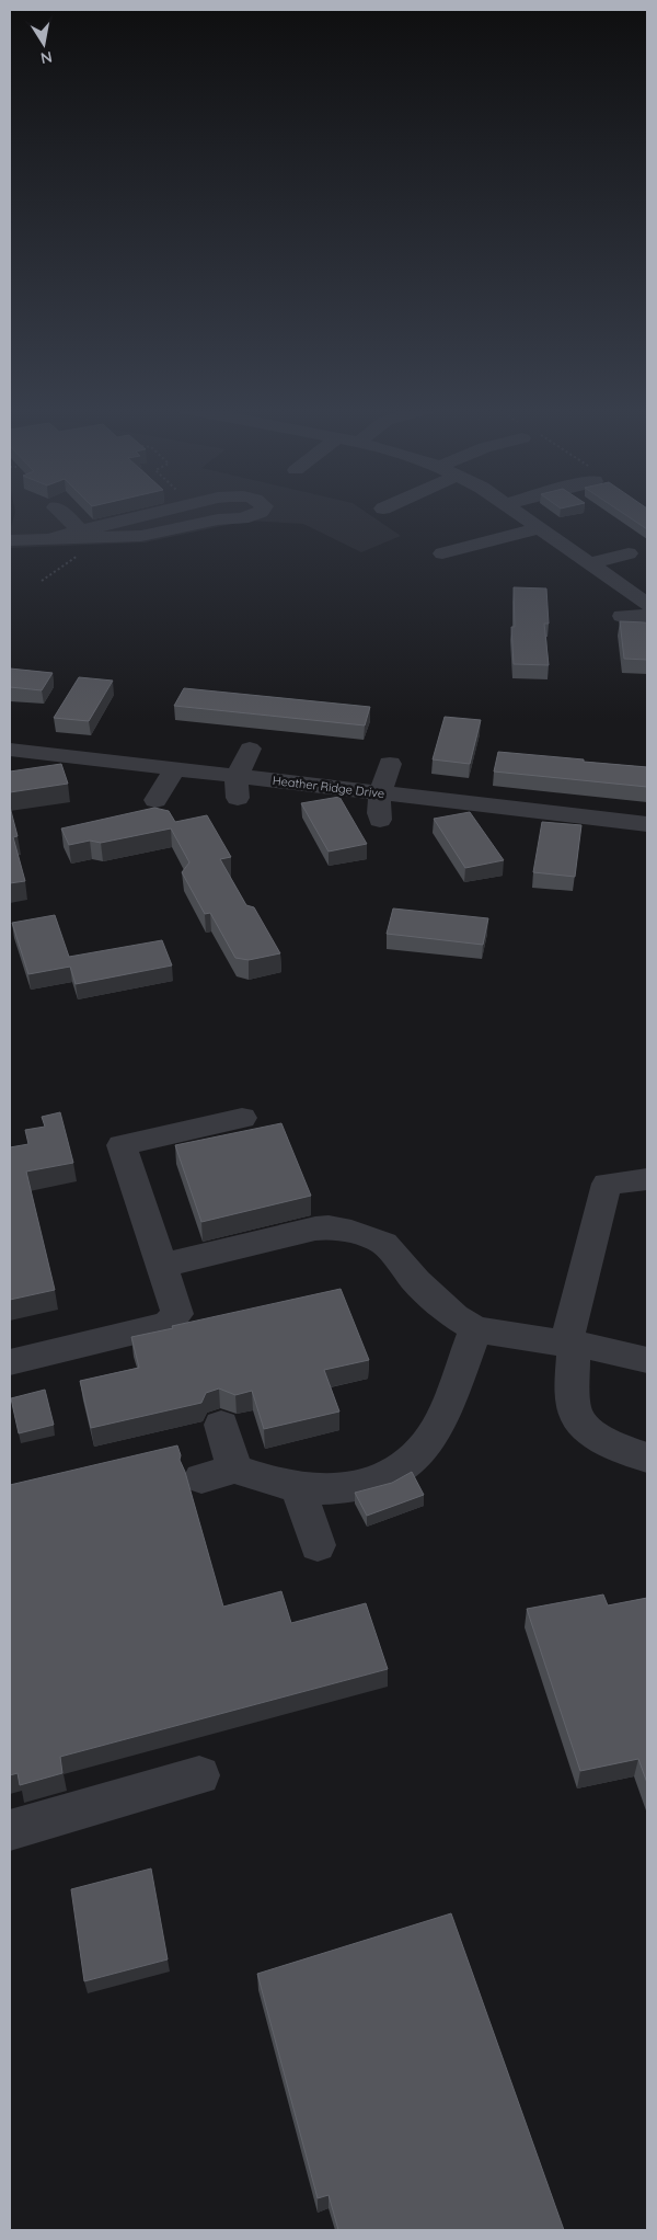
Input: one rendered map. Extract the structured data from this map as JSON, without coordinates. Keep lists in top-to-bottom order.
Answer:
{
  "streets": {
    "street": ["Heather Ridge Drive"]
  },
  "north": "bottom"
}
